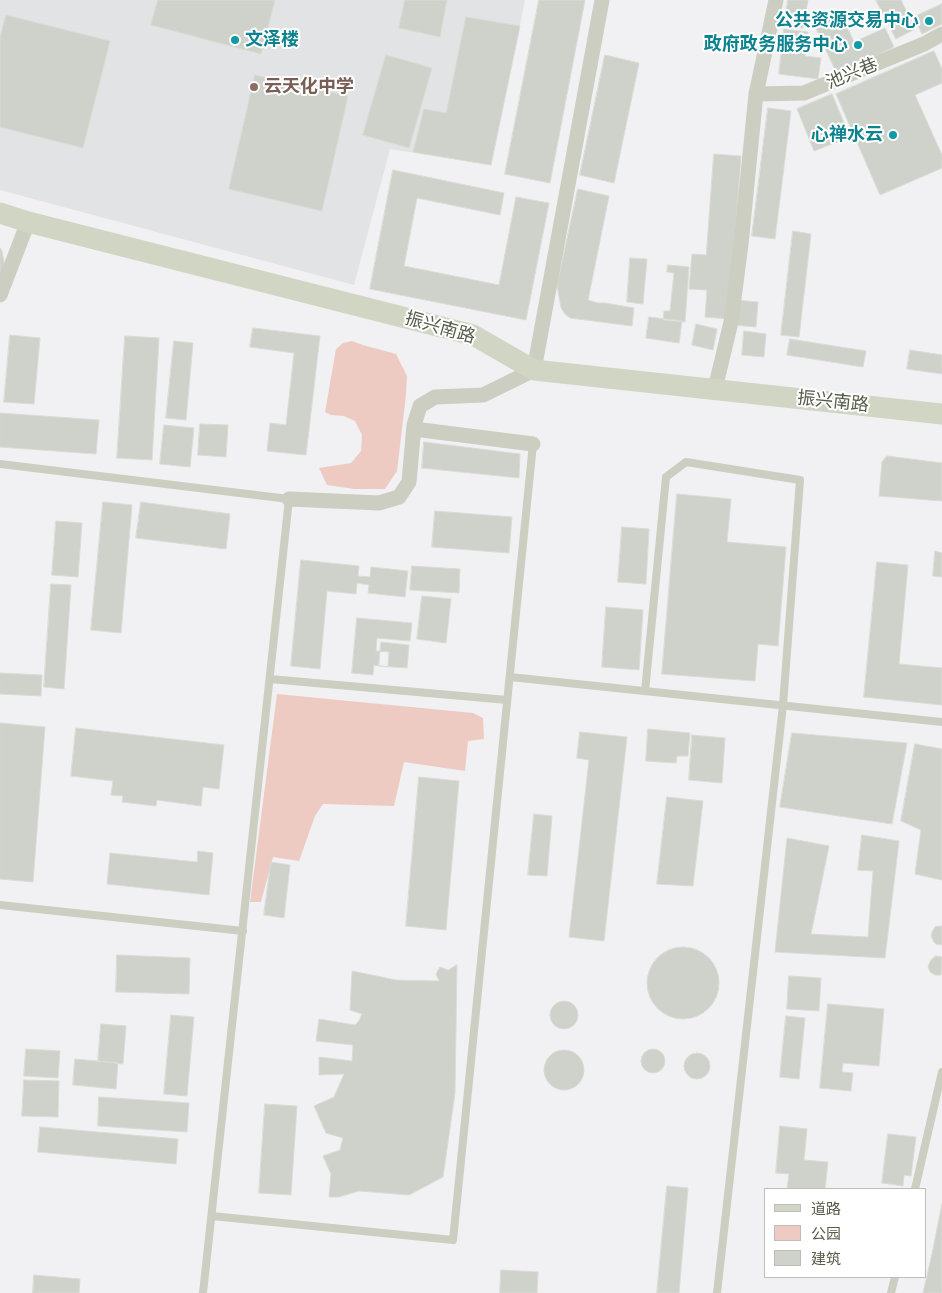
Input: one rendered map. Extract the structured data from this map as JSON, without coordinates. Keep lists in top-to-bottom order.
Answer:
{
  "streets": {
    "main road": ["振兴南路"],
    "street": ["池兴巷"]
  },
  "places": [
    "公共资源交易中心",
    "文泽楼",
    "政府政务服务中心",
    "云天化中学",
    "心禅水云"
  ],
  "legend": ["道路", "公园", "建筑"]
}
